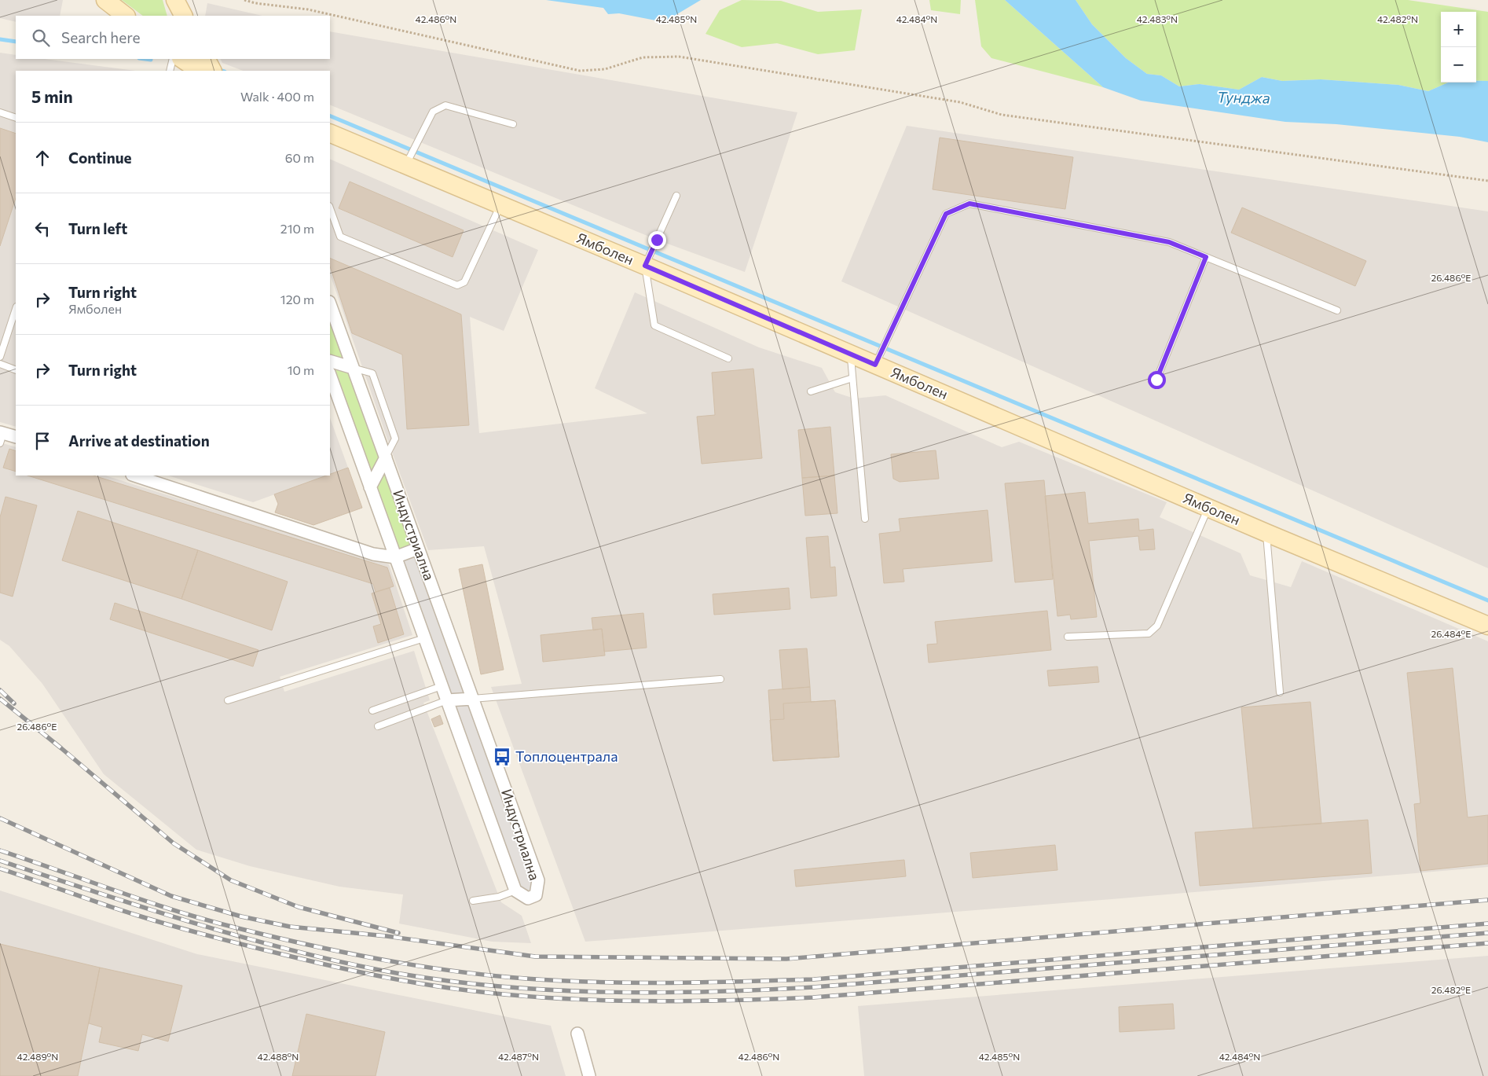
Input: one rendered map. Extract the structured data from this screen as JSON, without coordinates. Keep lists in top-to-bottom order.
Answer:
{
  "streets": {
    "main road": ["Ямболен"],
    "street": ["Индустриална"]
  },
  "water": ["Тунджа"],
  "places": {
    "bus stop": ["Топлоцентрала"]
  },
  "page": {
    "map_buttons": ["+", "−"],
    "search": "Search here",
    "heading": ["5 min", "Walk · 400 m"],
    "list": [
      ["Continue", "60 m"],
      ["Turn left", "210 m"],
      ["Turn right", "Ямболен", "120 m"],
      ["Turn right", "10 m"],
      "Arrive at destination"
    ]
  },
  "coordinates": [
    "42.482°N",
    "42.486°N",
    "42.485°N",
    "42.484°N",
    "42.483°N",
    "26.486°E",
    "26.484°E",
    "26.482°E",
    "42.489°N",
    "42.488°N",
    "42.487°N"
  ]
}
